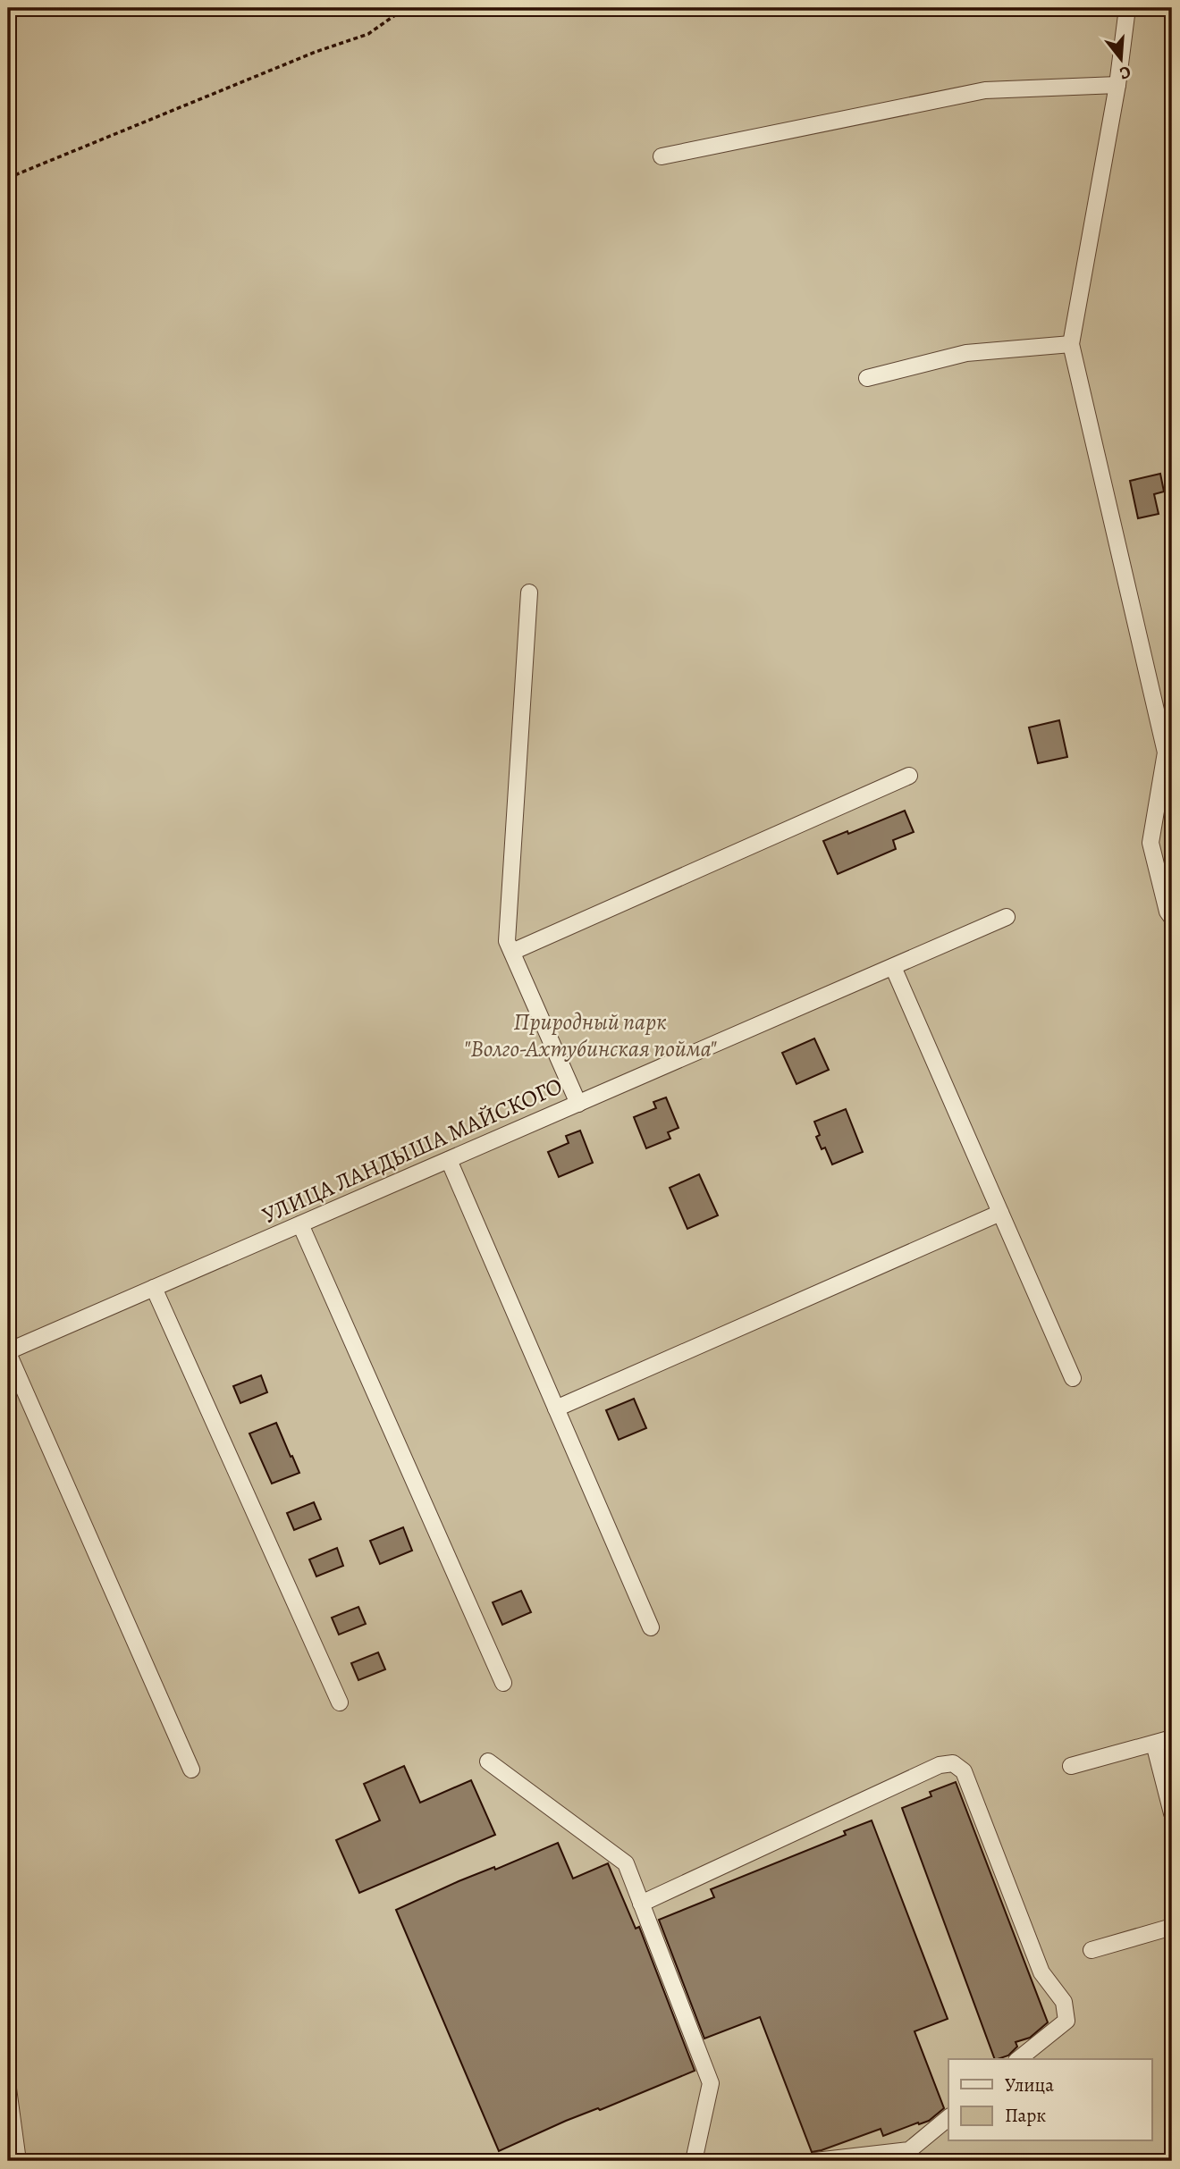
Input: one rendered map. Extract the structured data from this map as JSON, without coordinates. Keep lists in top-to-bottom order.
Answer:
{
  "streets": {
    "street": ["УЛИЦА ЛАНДЫША МАЙСКОГО"]
  },
  "parks": ["Природный парк \"Волго-Ахтубинская пойма\""],
  "legend": ["Улица", "Парк"],
  "north": "bottom"
}
